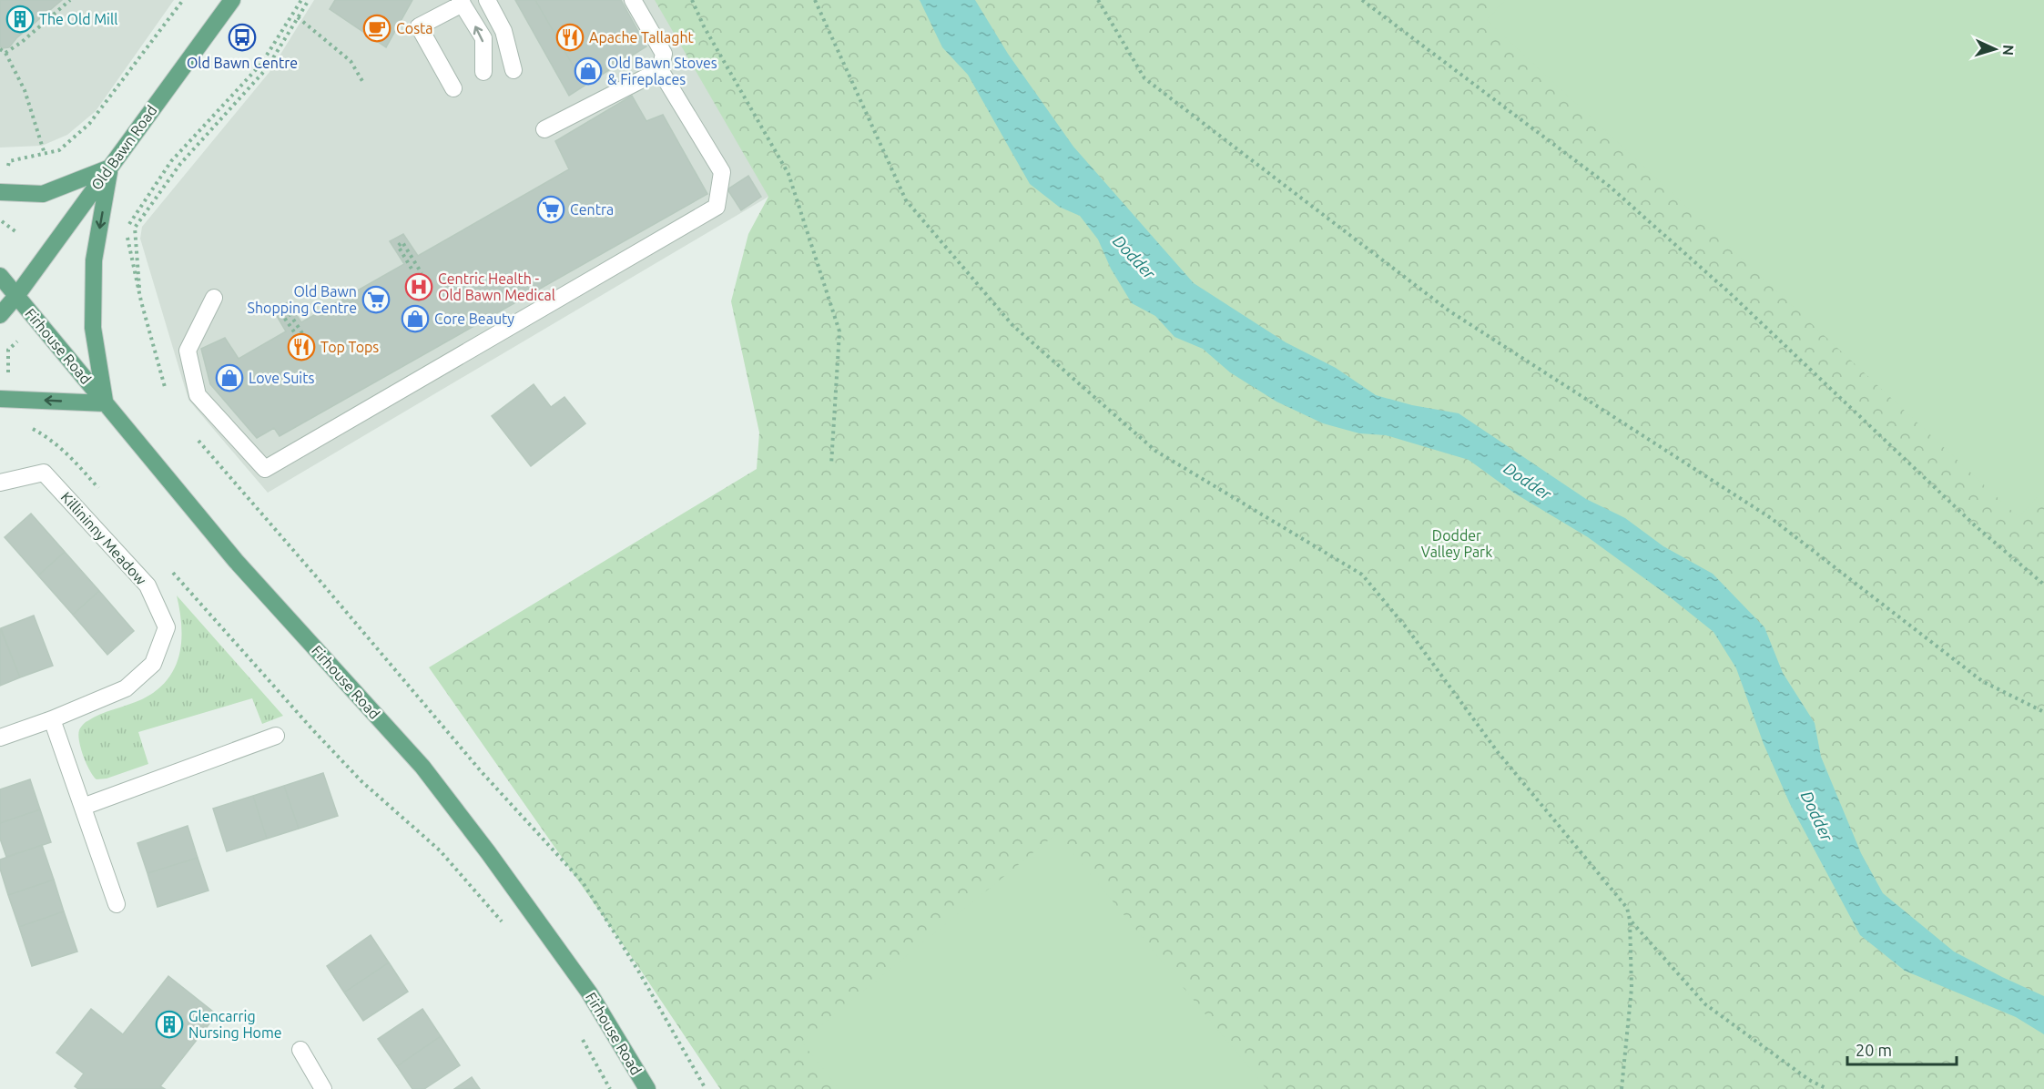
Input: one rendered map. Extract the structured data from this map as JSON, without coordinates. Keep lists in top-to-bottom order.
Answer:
{
  "streets": {
    "main road": ["Old Bawn Road", "Firhouse Road"],
    "street": ["Killininny Meadow"]
  },
  "crossings": [
    ["Old Bawn Road", "Firhouse Road"]
  ],
  "water": ["Dodder"],
  "parks": ["Dodder Valley Park"],
  "places": {
    "building": ["The Old Mill", "Glencarrig Nursing Home"],
    "cafe": ["Costa"],
    "bus stop": ["Old Bawn Centre"],
    "restaurant": ["Apache Tallaght", "Top Tops"],
    "shop": ["Old Bawn Stoves & Fireplaces", "Core Beauty", "Love Suits"],
    "supermarket": ["Centra", "Old Bawn Shopping Centre"],
    "hospital": ["Centric Health - Old Bawn Medical"]
  },
  "scale_bar": "20 m",
  "north": "right"
}
